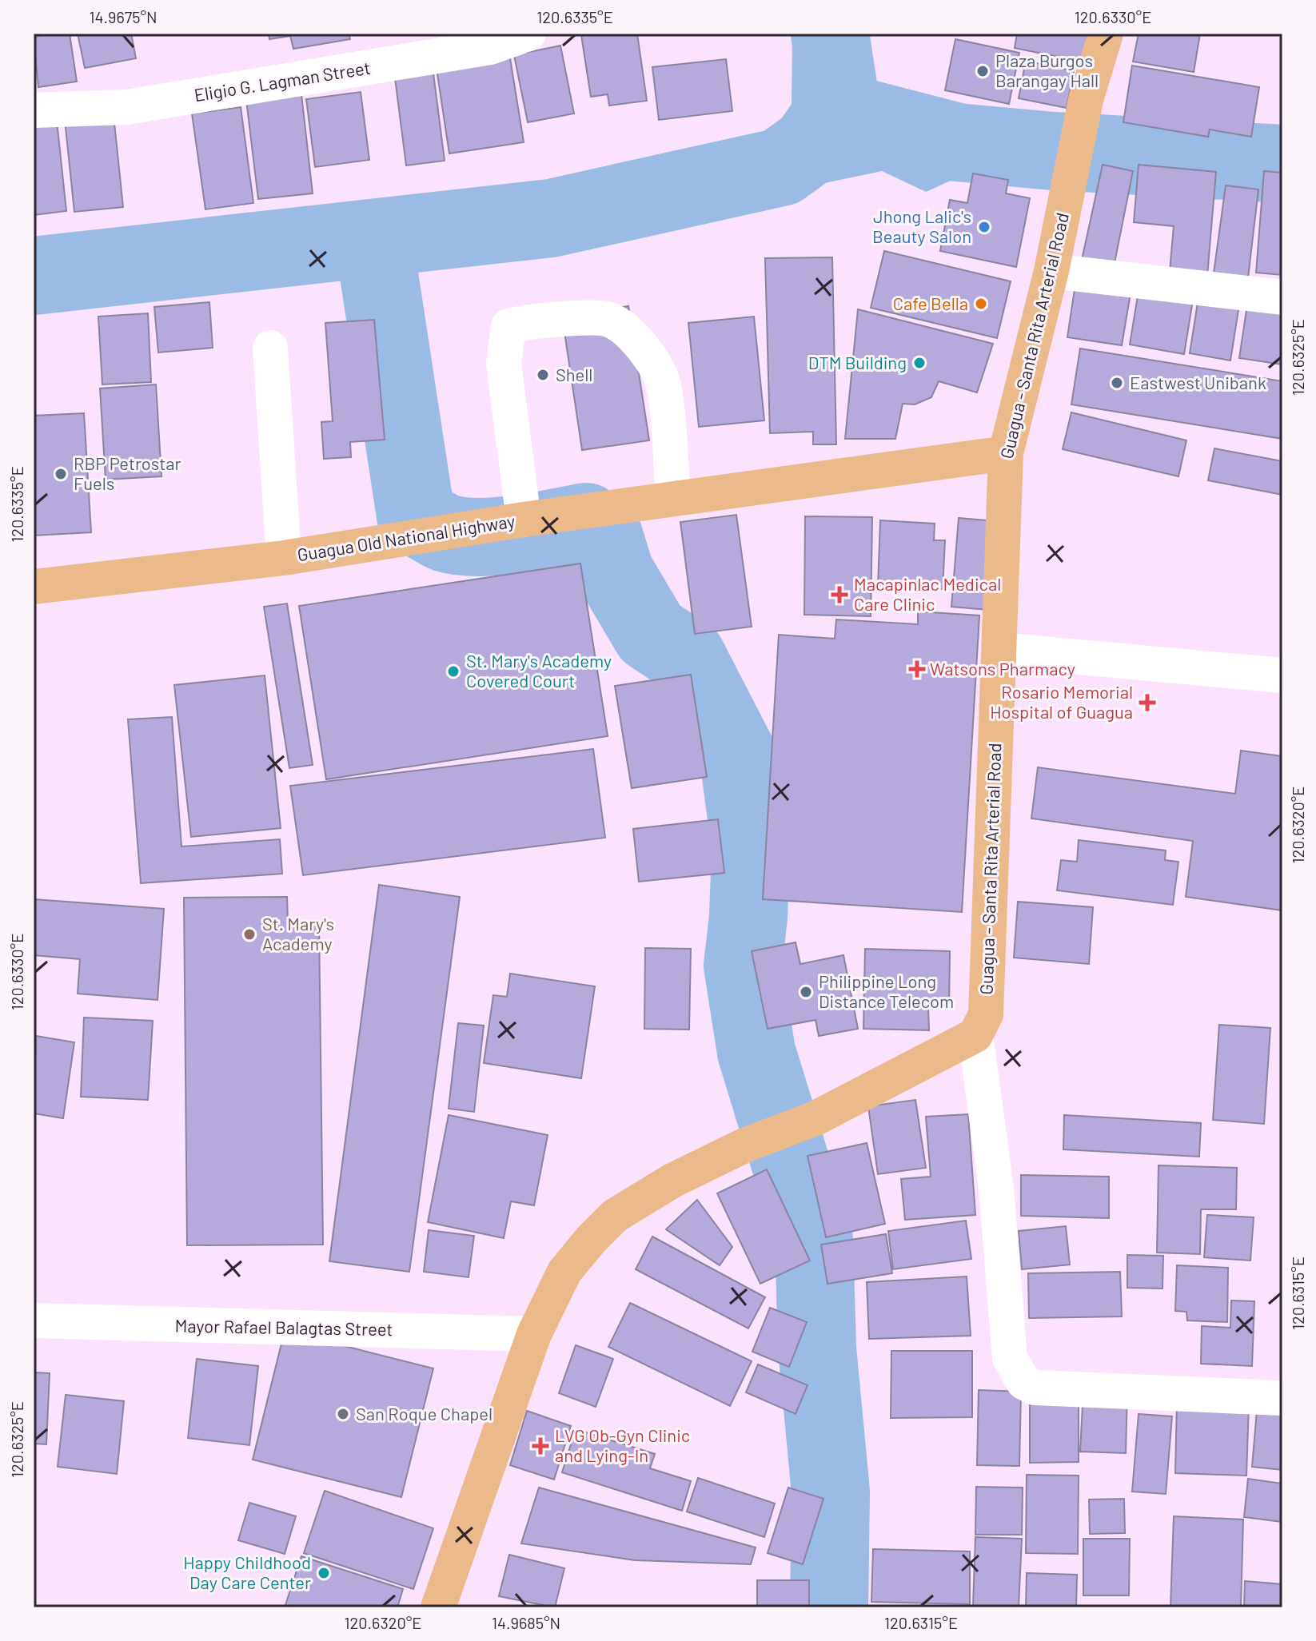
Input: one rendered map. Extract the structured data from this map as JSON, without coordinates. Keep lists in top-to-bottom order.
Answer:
{
  "streets": {
    "main road": ["Guagua - Santa Rita Arterial Road", "Guagua Old National Highway"],
    "street": ["Eligio G. Lagman Street", "Mayor Rafael Balagtas Street"]
  },
  "crossings": [
    ["Guagua - Santa Rita Arterial Road", "Guagua Old National Highway"]
  ],
  "places": {
    "other": [
      "Plaza Burgos Barangay Hall",
      "Jhong Lalic's Beauty Salon",
      "Cafe Bella",
      "DTM Building",
      "Shell",
      "Eastwest Unibank",
      "RBP Petrostar Fuels",
      "St. Mary's Academy Covered Court",
      "St. Mary's Academy",
      "Philippine Long Distance Telecom",
      "San Roque Chapel",
      "Happy Childhood Day Care Center"
    ],
    "health": [
      "Macapinlac Medical Care Clinic",
      "Watsons Pharmacy",
      "Rosario Memorial Hospital of Guagua",
      "LVG Ob-Gyn Clinic and Lying-In"
    ]
  },
  "coordinates": [
    "14.9675°N",
    "120.6335°E",
    "120.6330°E",
    "120.6325°E",
    "120.6320°E",
    "120.6315°E",
    "14.9685°N"
  ]
}
